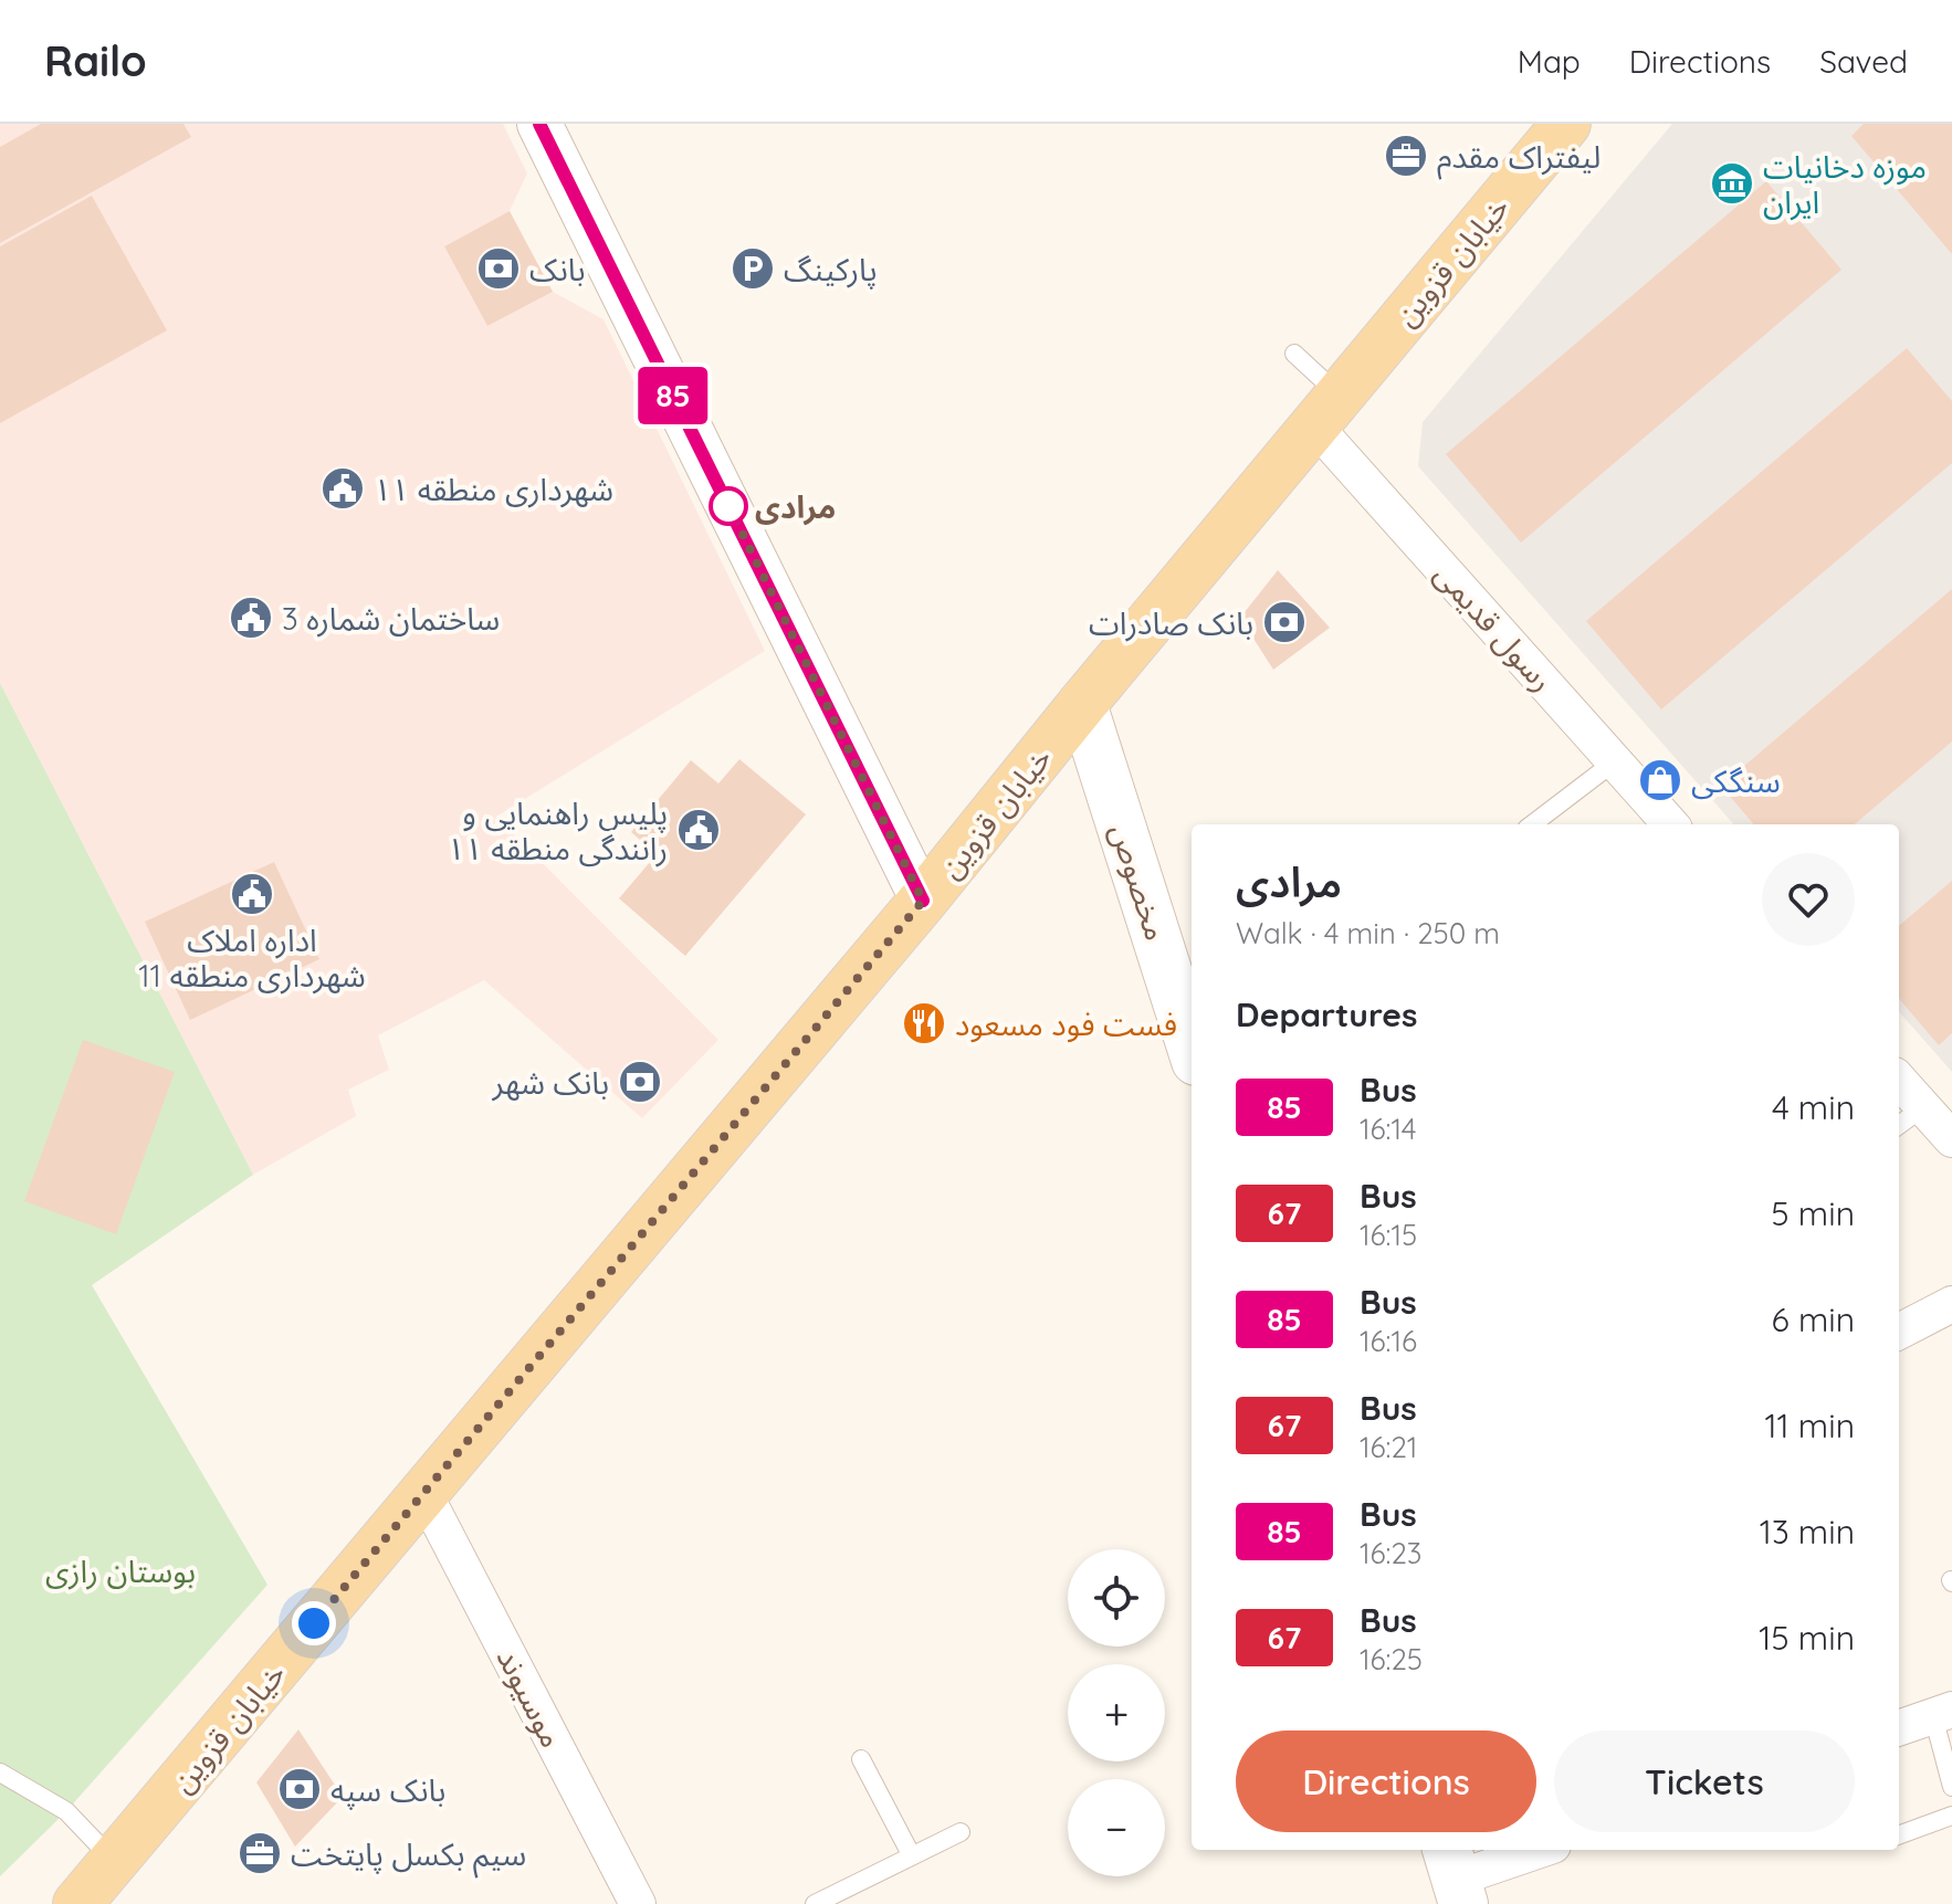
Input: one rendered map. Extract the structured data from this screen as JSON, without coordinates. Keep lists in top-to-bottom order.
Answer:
{
  "streets": {
    "main road": ["خیابان قزوین", "مخصوص"],
    "street": ["رسول قدیمی", "موسیوند"]
  },
  "crossings": [
    ["خیابان قزوین", "رسول قدیمی"],
    ["خیابان قزوین", "مخصوص"],
    ["خیابان قزوین", "موسیوند"]
  ],
  "parks": ["بوستان رازی"],
  "places": {
    "office": ["لیفتراک مقدم", "سیم بکسل پایتخت"],
    "museum": ["موزه دخانیات ایران"],
    "bank": [
      "بانک",
      "بانک صادرات",
      "بانک شهر",
      "بانک سپه"
    ],
    "parking": ["پارکینگ"],
    "public building": [
      "شهرداری منطقه ۱۱",
      "ساختمان شماره 3",
      "پلیس راهنمایی و رانندگی منطقه ۱۱",
      "اداره املاک شهرداری منطقه 11"
    ],
    "other": ["مرادی"],
    "shop": ["سنگکی"],
    "restaurant": ["فست فود مسعود"]
  },
  "lines": ["bus line 85"],
  "page": {
    "header": "Railo",
    "nav": ["Map", "Directions", "Saved"],
    "on_map": "85",
    "heading": [
      ["مرادی", "Walk · 4 min · 250 m"],
      "Departures"
    ],
    "list": [
      {
        "mark": "85",
        "name": "Bus",
        "note": "16:14",
        "value": "4 min"
      },
      {
        "mark": "67",
        "name": "Bus",
        "note": "16:15",
        "value": "5 min"
      },
      {
        "mark": "85",
        "name": "Bus",
        "note": "16:16",
        "value": "6 min"
      },
      {
        "mark": "67",
        "name": "Bus",
        "note": "16:21",
        "value": "11 min"
      },
      {
        "mark": "85",
        "name": "Bus",
        "note": "16:23",
        "value": "13 min"
      },
      {
        "mark": "67",
        "name": "Bus",
        "note": "16:25",
        "value": "15 min"
      }
    ],
    "map_buttons": ["+", "−"],
    "buttons": ["Directions", "Tickets"]
  }
}
